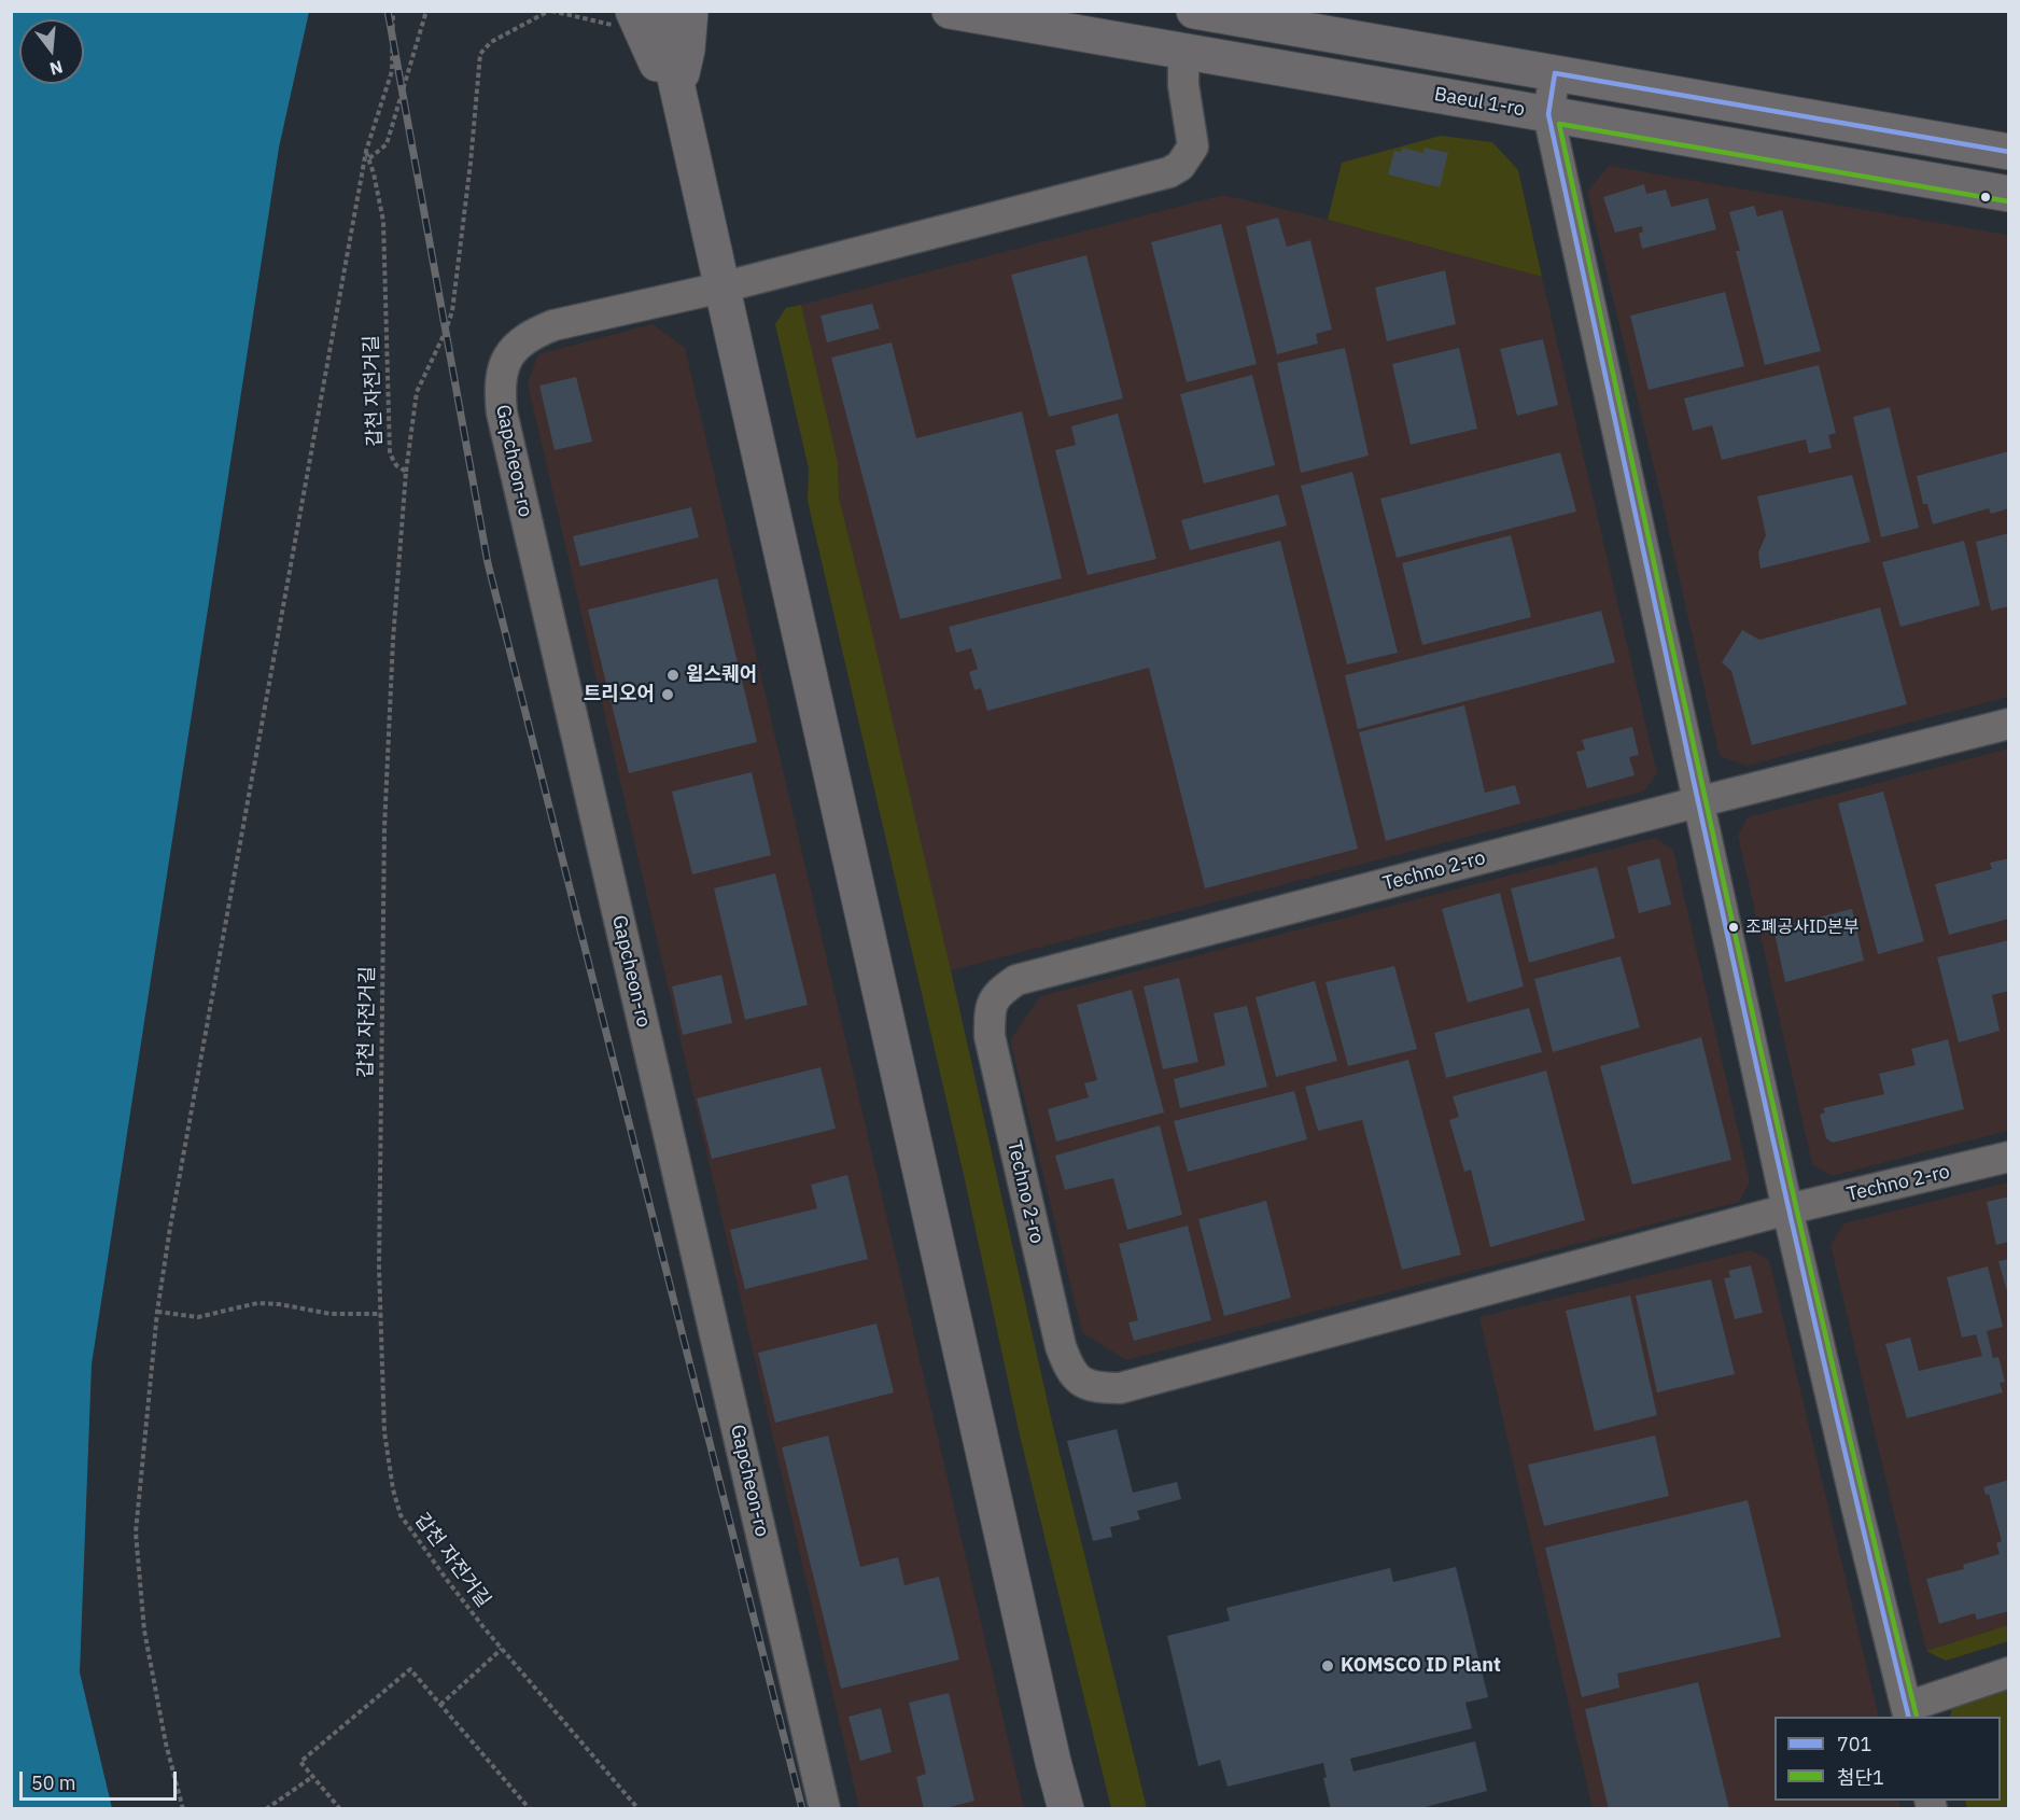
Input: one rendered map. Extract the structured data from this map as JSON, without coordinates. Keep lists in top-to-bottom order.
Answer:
{
  "streets": {
    "main road": ["Baeul 1-ro"],
    "street": ["Gapcheon-ro", "Techno 2-ro"],
    "path": ["갑천 자전거길"]
  },
  "crossings": [
    ["Baeul 1-ro", "Gapcheon-ro"]
  ],
  "places": [
    "윕스퀘어",
    "트리오어",
    "조폐공사ID본부",
    "KOMSCO ID Plant"
  ],
  "lines": ["transit line 701", "transit line 첨단1"],
  "legend": ["701", "첨단1"],
  "scale_bar": "50 m",
  "north": "bottom"
}
